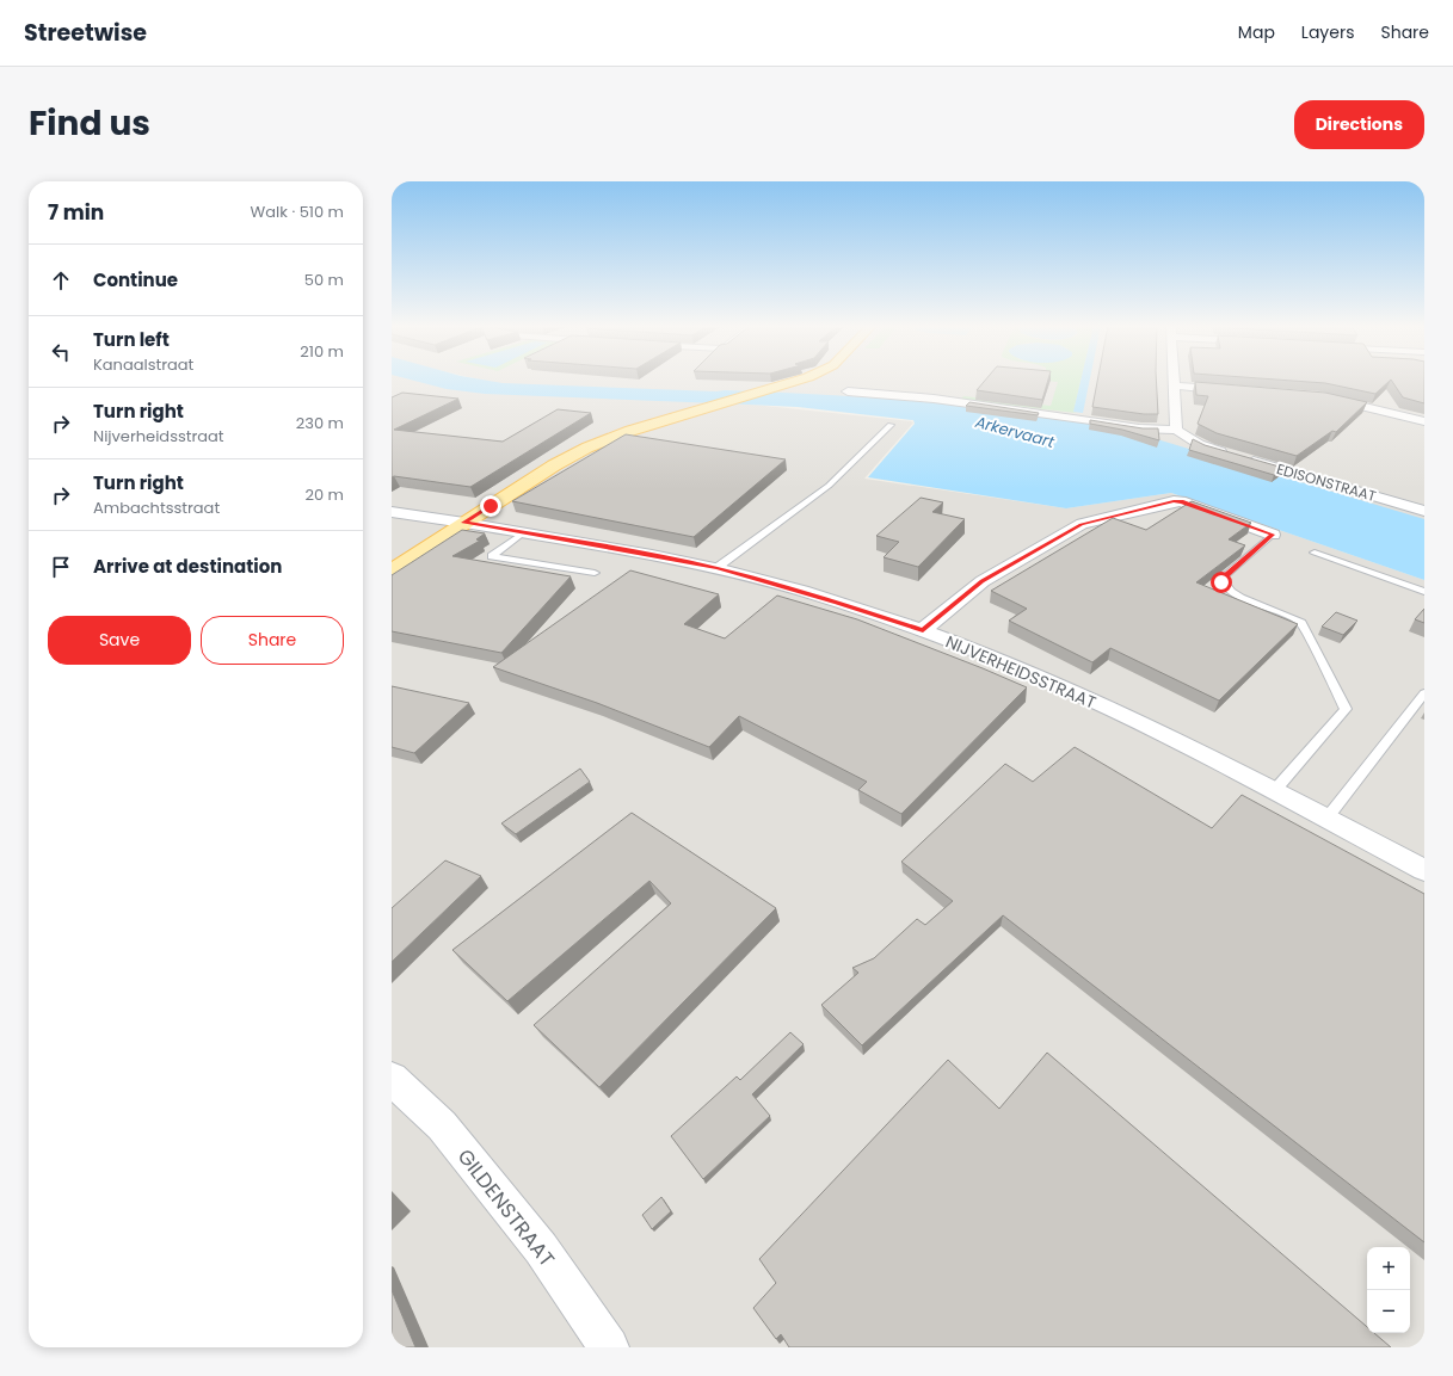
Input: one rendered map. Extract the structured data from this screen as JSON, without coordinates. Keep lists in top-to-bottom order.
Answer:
{
  "streets": {
    "street": ["EDISONSTRAAT", "NIJVERHEIDSSTRAAT", "GILDENSTRAAT"]
  },
  "water": ["Arkervaart"],
  "page": {
    "header": "Streetwise",
    "nav": ["Map", "Layers", "Share"],
    "title": "Find us",
    "buttons": [
      "Directions",
      ["Save", "Share"]
    ],
    "heading": ["7 min", "Walk · 510 m"],
    "list": [
      ["Continue", "50 m"],
      ["Turn left", "Kanaalstraat", "210 m"],
      ["Turn right", "Nijverheidsstraat", "230 m"],
      ["Turn right", "Ambachtsstraat", "20 m"],
      "Arrive at destination"
    ],
    "map_buttons": ["+", "−"]
  }
}
